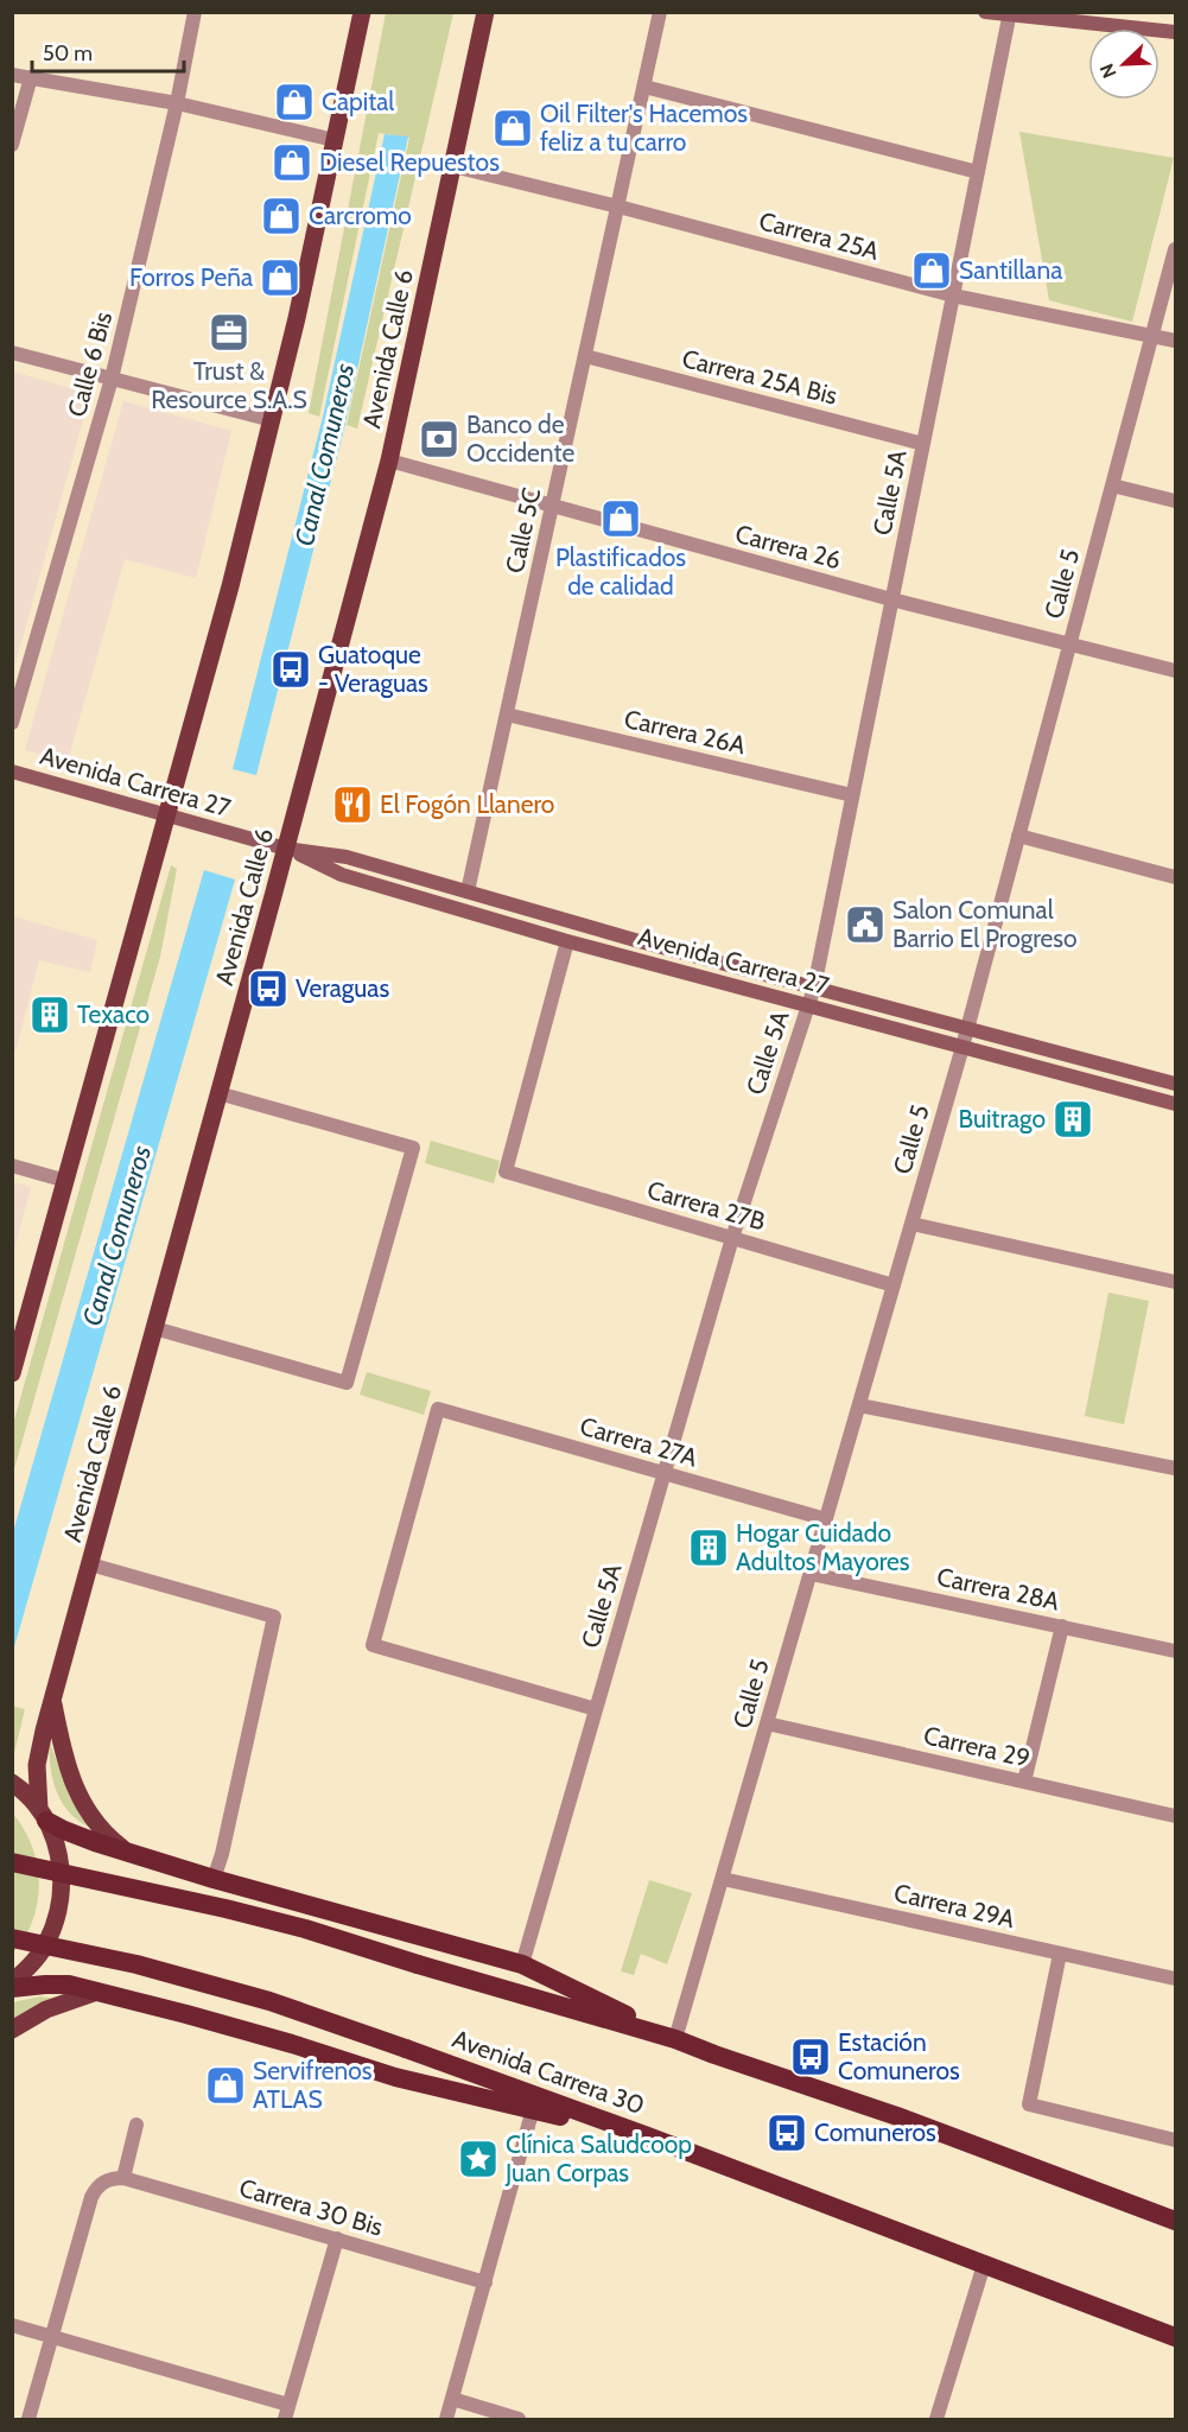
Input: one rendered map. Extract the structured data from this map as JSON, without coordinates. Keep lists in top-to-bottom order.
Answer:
{
  "streets": {
    "highway": ["Avenida Carrera 30"],
    "main road": ["Avenida Calle 6", "Avenida Carrera 27"],
    "street": [
      "Carrera 25A",
      "Calle 6 Bis",
      "Carrera 25A Bis",
      "Calle 5A",
      "Calle 5C",
      "Carrera 26",
      "Calle 5",
      "Carrera 26A",
      "Carrera 27B",
      "Carrera 27A",
      "Carrera 28A",
      "Carrera 29",
      "Carrera 29A",
      "Carrera 30 Bis"
    ]
  },
  "crossings": [
    ["Carrera 25A", "Avenida Calle 6"],
    ["Carrera 25A", "Calle 5A"],
    ["Carrera 25A", "Calle 5C"],
    ["Carrera 25A", "Calle 5"],
    ["Avenida Calle 6", "Carrera 26"],
    ["Avenida Calle 6", "Avenida Carrera 27"],
    ["Carrera 25A Bis", "Calle 5A"],
    ["Carrera 25A Bis", "Calle 5C"],
    ["Calle 5A", "Carrera 26"],
    ["Calle 5A", "Carrera 26A"],
    ["Calle 5A", "Avenida Carrera 27"],
    ["Calle 5A", "Carrera 27B"],
    ["Calle 5A", "Carrera 27A"],
    ["Calle 5C", "Carrera 26"],
    ["Calle 5C", "Carrera 26A"],
    ["Calle 5C", "Avenida Carrera 27"],
    ["Carrera 26", "Calle 5"],
    ["Calle 5", "Avenida Carrera 27"],
    ["Calle 5", "Carrera 27B"],
    ["Calle 5", "Carrera 27A"],
    ["Calle 5", "Carrera 28A"],
    ["Calle 5", "Carrera 29"],
    ["Calle 5", "Carrera 29A"],
    ["Avenida Carrera 27", "Carrera 27B"]
  ],
  "water": ["Canal Comuneros"],
  "places": {
    "shop": [
      "Capital",
      "Oil Filter's Hacemos feliz a tu carro",
      "Diesel Repuestos",
      "Carcromo",
      "Santillana",
      "Forros Peña",
      "Plastificados de calidad",
      "Servifrenos ATLAS"
    ],
    "office": ["Trust & Resource S.A.S"],
    "bank": ["Banco de Occidente"],
    "bus stop": [
      "Guatoque - Veraguas",
      "Veraguas",
      "Estación Comuneros",
      "Comuneros"
    ],
    "restaurant": ["El Fogón Llanero"],
    "public building": ["Salon Comunal Barrio El Progreso"],
    "building": ["Texaco", "Buitrago", "Hogar Cuidado Adultos Mayores"],
    "place": ["Clínica Saludcoop Juan Corpas"]
  },
  "scale_bar": "50 m",
  "north": "bottom left"
}
